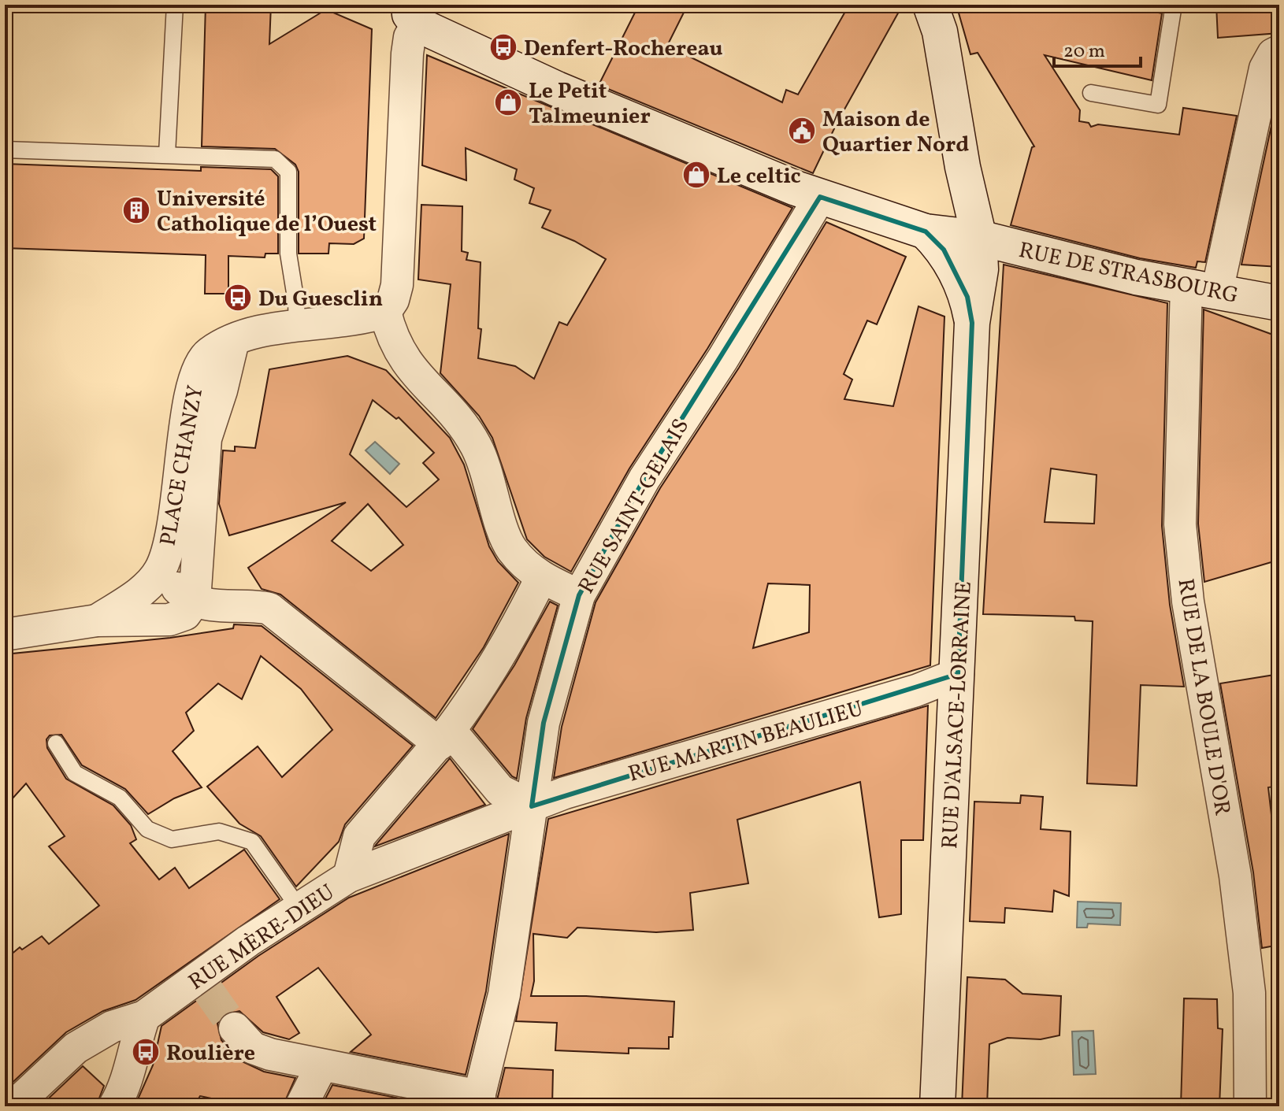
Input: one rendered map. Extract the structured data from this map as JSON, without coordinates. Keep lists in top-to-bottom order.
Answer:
{
  "streets": {
    "main road": ["RUE DE STRASBOURG", "RUE D'ALSACE-LORRAINE"],
    "street": [
      "PLACE CHANZY",
      "RUE SAINT-GELAIS",
      "RUE DE LA BOULE D'OR",
      "RUE MARTIN BEAULIEU",
      "RUE MÈRE-DIEU"
    ]
  },
  "crossings": [
    ["RUE DE STRASBOURG", "RUE SAINT-GELAIS"],
    ["RUE DE STRASBOURG", "RUE DE LA BOULE D'OR"],
    ["RUE SAINT-GELAIS", "RUE MARTIN BEAULIEU"],
    ["RUE SAINT-GELAIS", "RUE MÈRE-DIEU"],
    ["RUE D'ALSACE-LORRAINE", "RUE MARTIN BEAULIEU"],
    ["RUE MARTIN BEAULIEU", "RUE MÈRE-DIEU"]
  ],
  "places": {
    "bus stop": ["Denfert-Rochereau", "Du Guesclin", "Roulière"],
    "shop": ["Le Petit Talmeunier", "Le celtic"],
    "public building": ["Maison de Quartier Nord"],
    "building": ["Université Catholique de l’Ouest"]
  },
  "scale_bar": "20 m"
}
